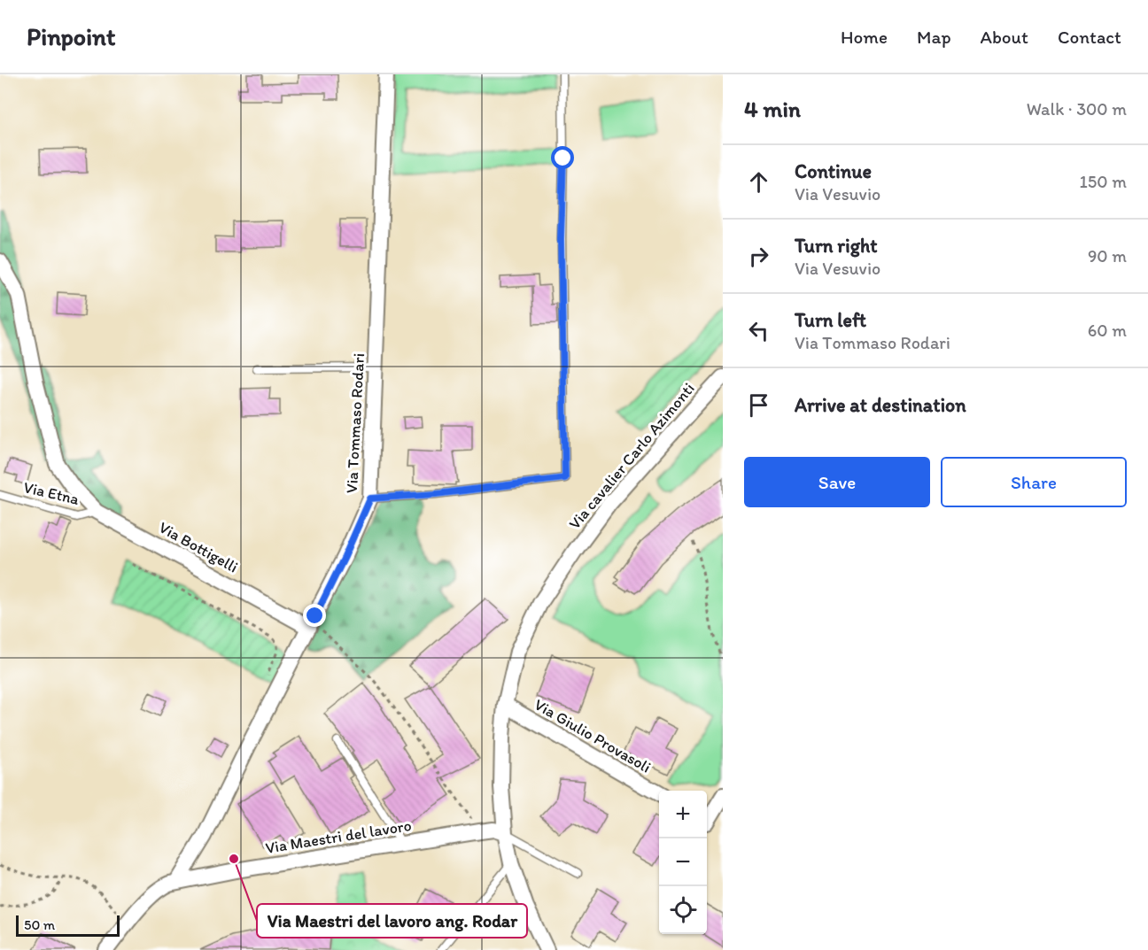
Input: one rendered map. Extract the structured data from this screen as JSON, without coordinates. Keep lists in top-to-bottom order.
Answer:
{
  "streets": {
    "street": [
      "Via Tommaso Rodari",
      "Via cavalier Carlo Azimonti",
      "Via Bottigelli",
      "Via Giulio Provasoli",
      "Via Maestri del lavoro"
    ],
    "lane": ["Via Etna"]
  },
  "crossings": [
    ["Via Tommaso Rodari", "Via Bottigelli"],
    ["Via Tommaso Rodari", "Via Maestri del lavoro"],
    ["Via cavalier Carlo Azimonti", "Via Giulio Provasoli"],
    ["Via cavalier Carlo Azimonti", "Via Maestri del lavoro"],
    ["Via Etna", "Via Bottigelli"]
  ],
  "places": ["Via Maestri del lavoro ang. Rodar"],
  "scale_bar": "50 m",
  "page": {
    "header": "Pinpoint",
    "nav": [
      "Home",
      "Map",
      "About",
      "Contact"
    ],
    "heading": ["4 min", "Walk · 300 m"],
    "list": [
      ["Continue", "Via Vesuvio", "150 m"],
      ["Turn right", "Via Vesuvio", "90 m"],
      ["Turn left", "Via Tommaso Rodari", "60 m"],
      "Arrive at destination"
    ],
    "buttons": ["Save", "Share"],
    "map_buttons": ["+", "−"],
    "scale": "50 m"
  }
}
